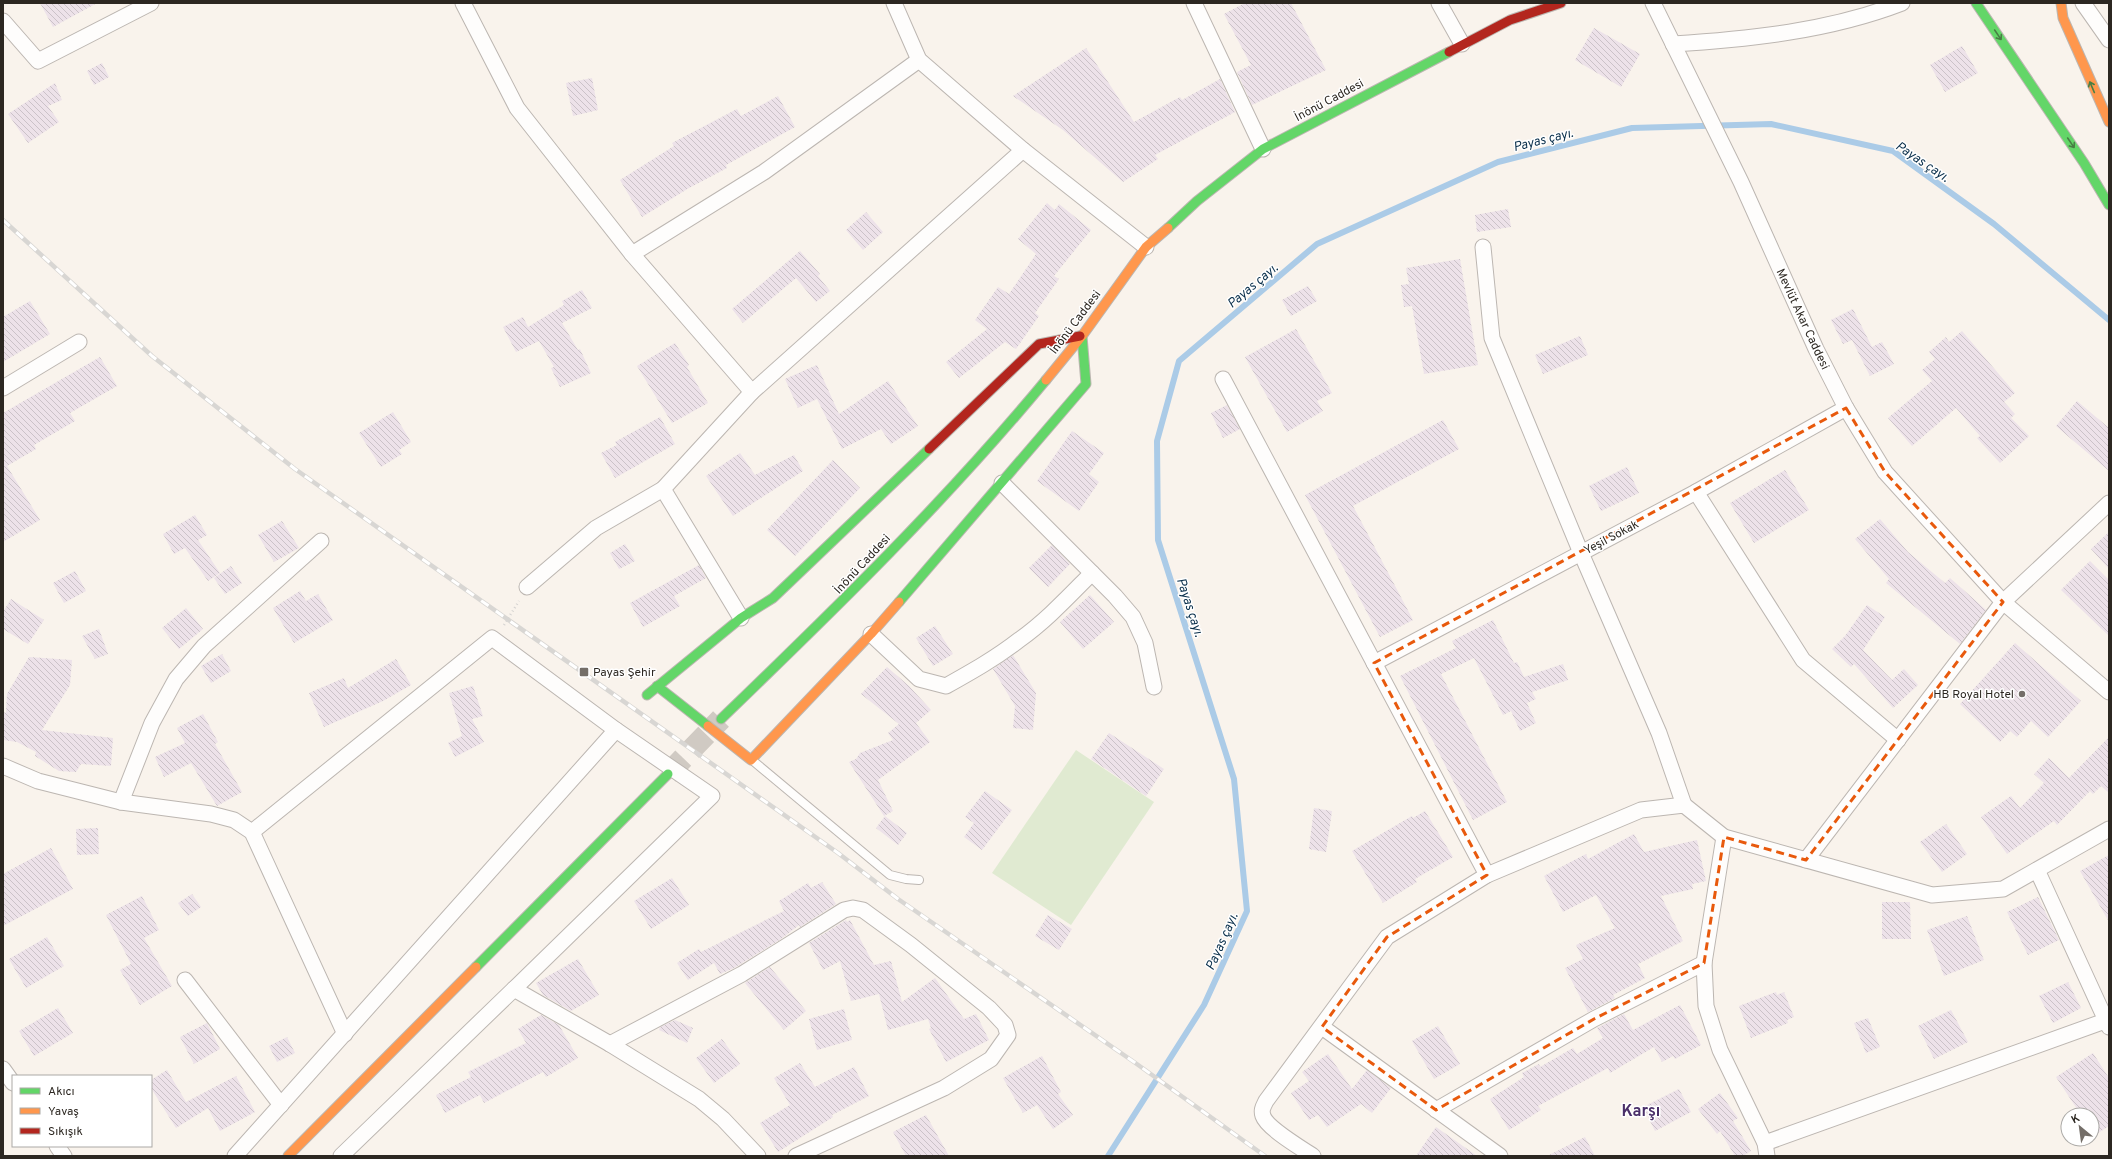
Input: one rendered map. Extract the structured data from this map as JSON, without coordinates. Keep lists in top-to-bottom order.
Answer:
{
  "streets": {
    "main road": ["İnönü Caddesi"],
    "street": ["Mevlüt Akar Caddesi", "Yeşil Sokak"]
  },
  "crossings": [
    ["Mevlüt Akar Caddesi", "Yeşil Sokak"]
  ],
  "districts": ["Karşı"],
  "water": ["Payas çayı."],
  "places": {
    "transit": ["Payas Şehi̇r"],
    "other": ["HB Royal Hotel"]
  },
  "legend": ["Akıcı", "Yavaş", "Sıkışık"],
  "north": "top left"
}
